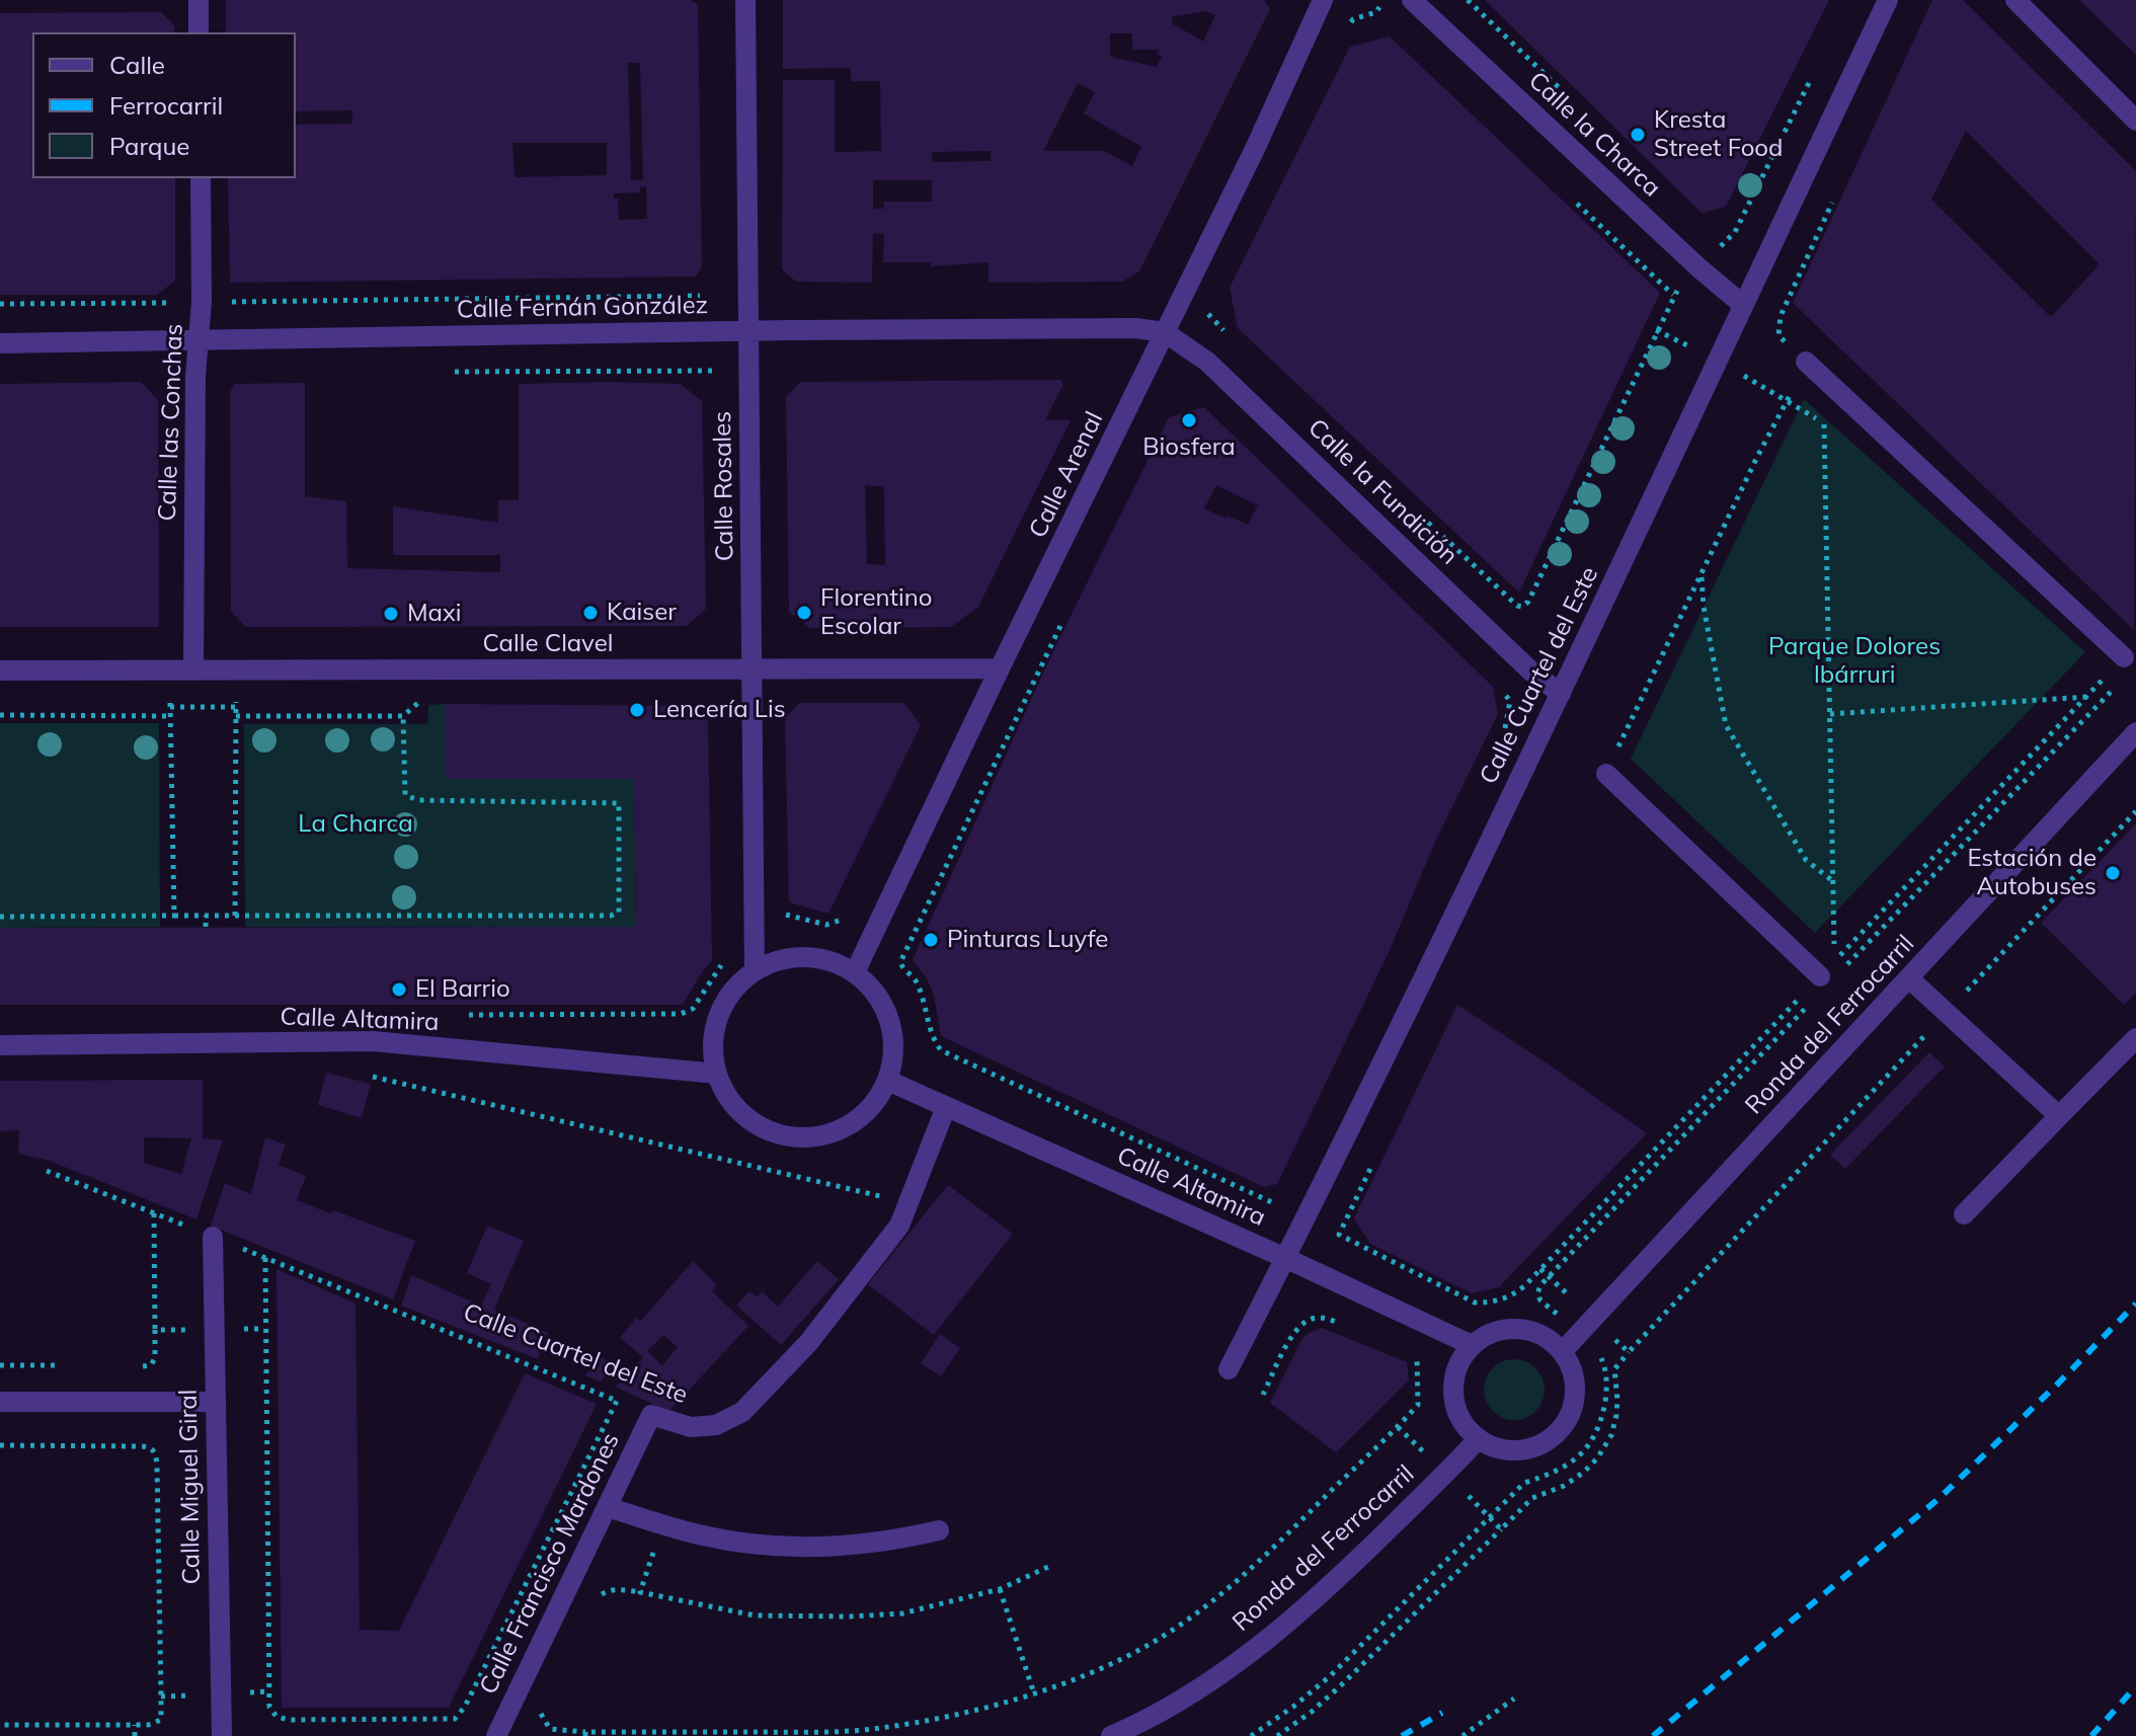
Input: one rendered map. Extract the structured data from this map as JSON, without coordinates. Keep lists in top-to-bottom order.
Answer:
{
  "streets": {
    "street": [
      "Calle la Charca",
      "Calle Fernán González",
      "Calle las Conchas",
      "Calle Arenal",
      "Calle Rosales",
      "Calle la Fundición",
      "Calle Clavel",
      "Calle Cuartel del Este",
      "Calle Altamira",
      "Ronda del Ferrocarril",
      "Calle Miguel Giral",
      "Calle Francisco Mardones"
    ]
  },
  "crossings": [
    ["Calle la Charca", "Calle Cuartel del Este"],
    ["Calle Fernán González", "Calle las Conchas"],
    ["Calle Fernán González", "Calle Arenal"],
    ["Calle Fernán González", "Calle Rosales"],
    ["Calle Fernán González", "Calle la Fundición"],
    ["Calle las Conchas", "Calle Clavel"],
    ["Calle Arenal", "Calle Rosales"],
    ["Calle Arenal", "Calle la Fundición"],
    ["Calle Arenal", "Calle Clavel"],
    ["Calle Arenal", "Calle Altamira"],
    ["Calle Rosales", "Calle Clavel"],
    ["Calle Rosales", "Calle Altamira"],
    ["Calle la Fundición", "Calle Cuartel del Este"],
    ["Calle Cuartel del Este", "Calle Altamira"],
    ["Calle Cuartel del Este", "Calle Miguel Giral"],
    ["Calle Cuartel del Este", "Calle Francisco Mardones"],
    ["Calle Altamira", "Ronda del Ferrocarril"]
  ],
  "parks": ["Parque Dolores Ibárruri", "La Charca"],
  "places": [
    "Kresta Street Food",
    "Biosfera",
    "Kaiser",
    "Florentino Escolar",
    "Maxi",
    "Lencería Lis",
    "Estación de Autobuses",
    "Pinturas Luyfe",
    "El Barrio"
  ],
  "legend": ["Calle", "Ferrocarril", "Parque"]
}
